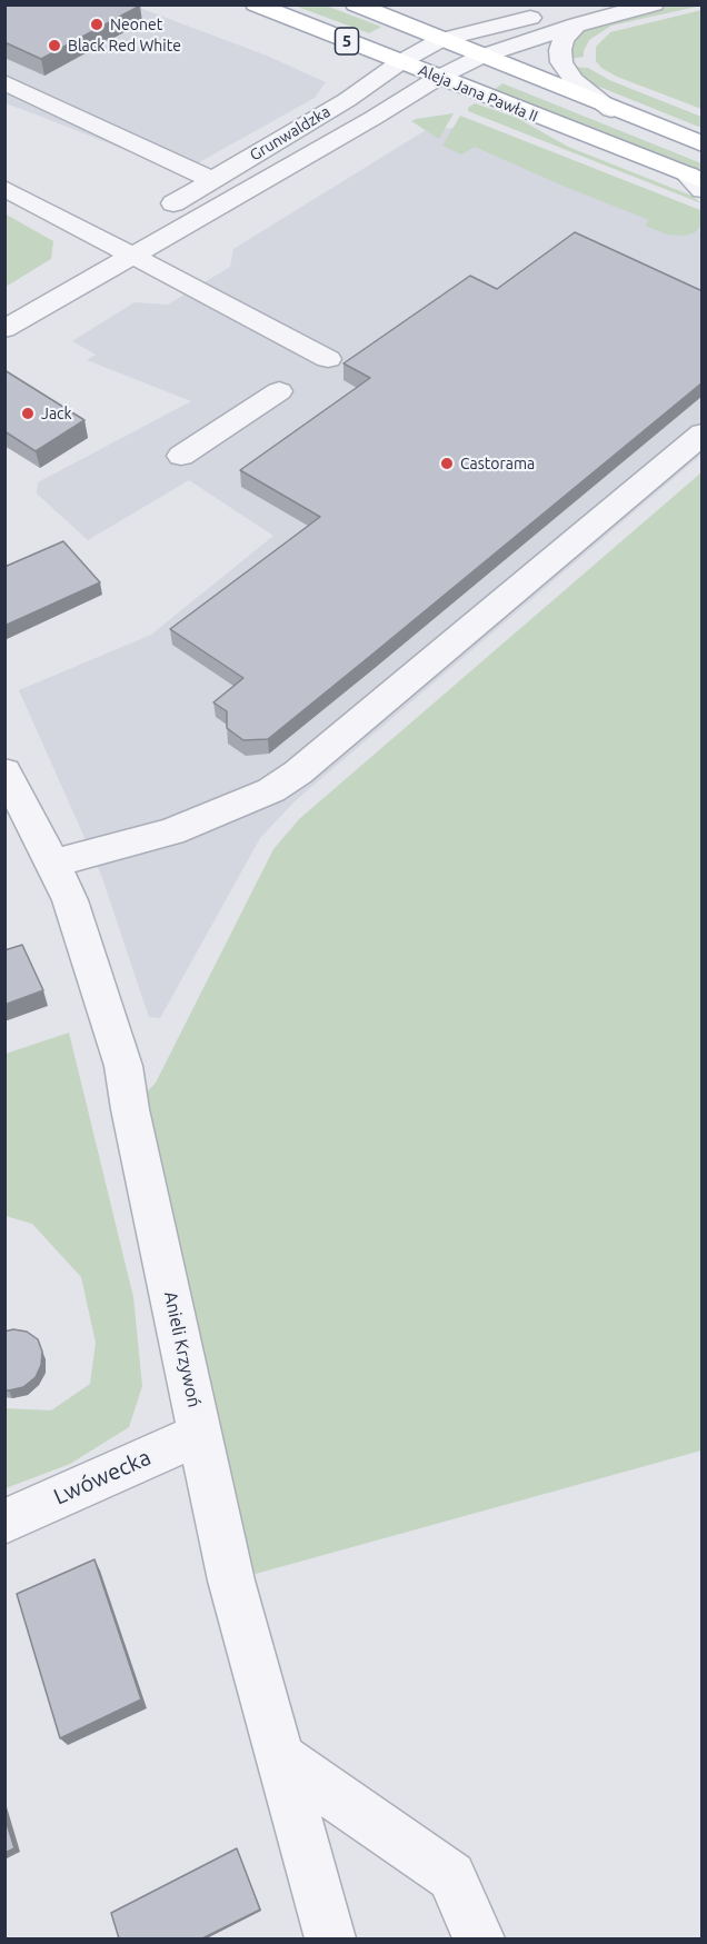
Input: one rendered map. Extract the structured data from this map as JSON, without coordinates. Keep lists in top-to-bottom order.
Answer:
{
  "streets": {
    "main road": ["5", "Aleja Jana Pawła II"],
    "street": ["Grunwaldzka", "Anieli Krzywoń", "Lwówecka"]
  },
  "crossings": [
    ["Aleja Jana Pawła II", "Grunwaldzka"],
    ["Anieli Krzywoń", "Lwówecka"]
  ],
  "places": [
    "Neonet",
    "Black Red White",
    "Jack",
    "Castorama"
  ]
}
